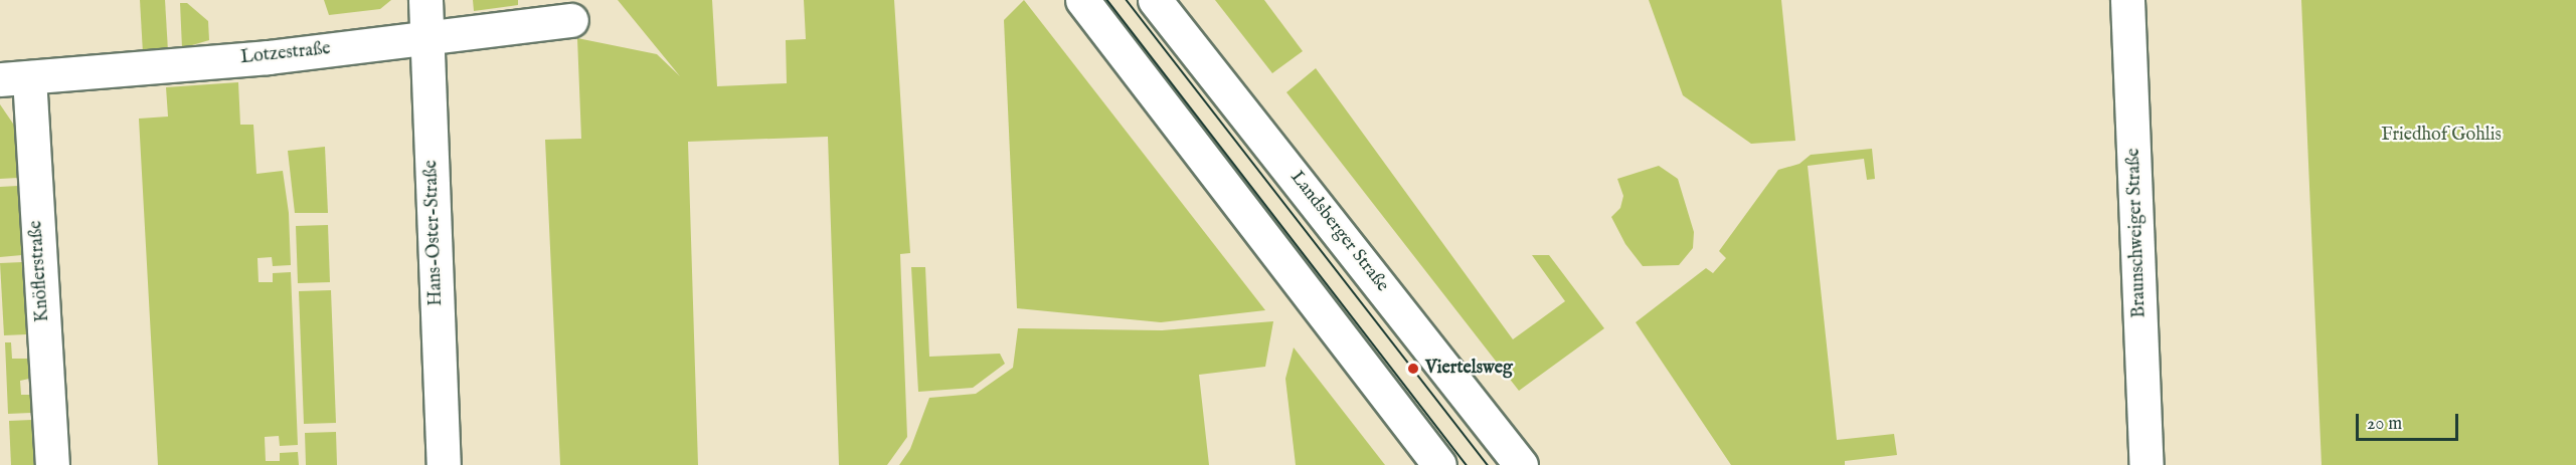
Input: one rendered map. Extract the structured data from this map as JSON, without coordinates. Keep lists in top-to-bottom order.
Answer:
{
  "streets": {
    "street": [
      "Lotzestraße",
      "Landsberger Straße",
      "Hans-Oster-Straße",
      "Braunschweiger Straße",
      "Knöflerstraße"
    ]
  },
  "crossings": [
    ["Lotzestraße", "Hans-Oster-Straße"],
    ["Lotzestraße", "Knöflerstraße"]
  ],
  "parks": ["Friedhof Gohlis"],
  "places": ["Viertelsweg"],
  "scale_bar": "20 m"
}
